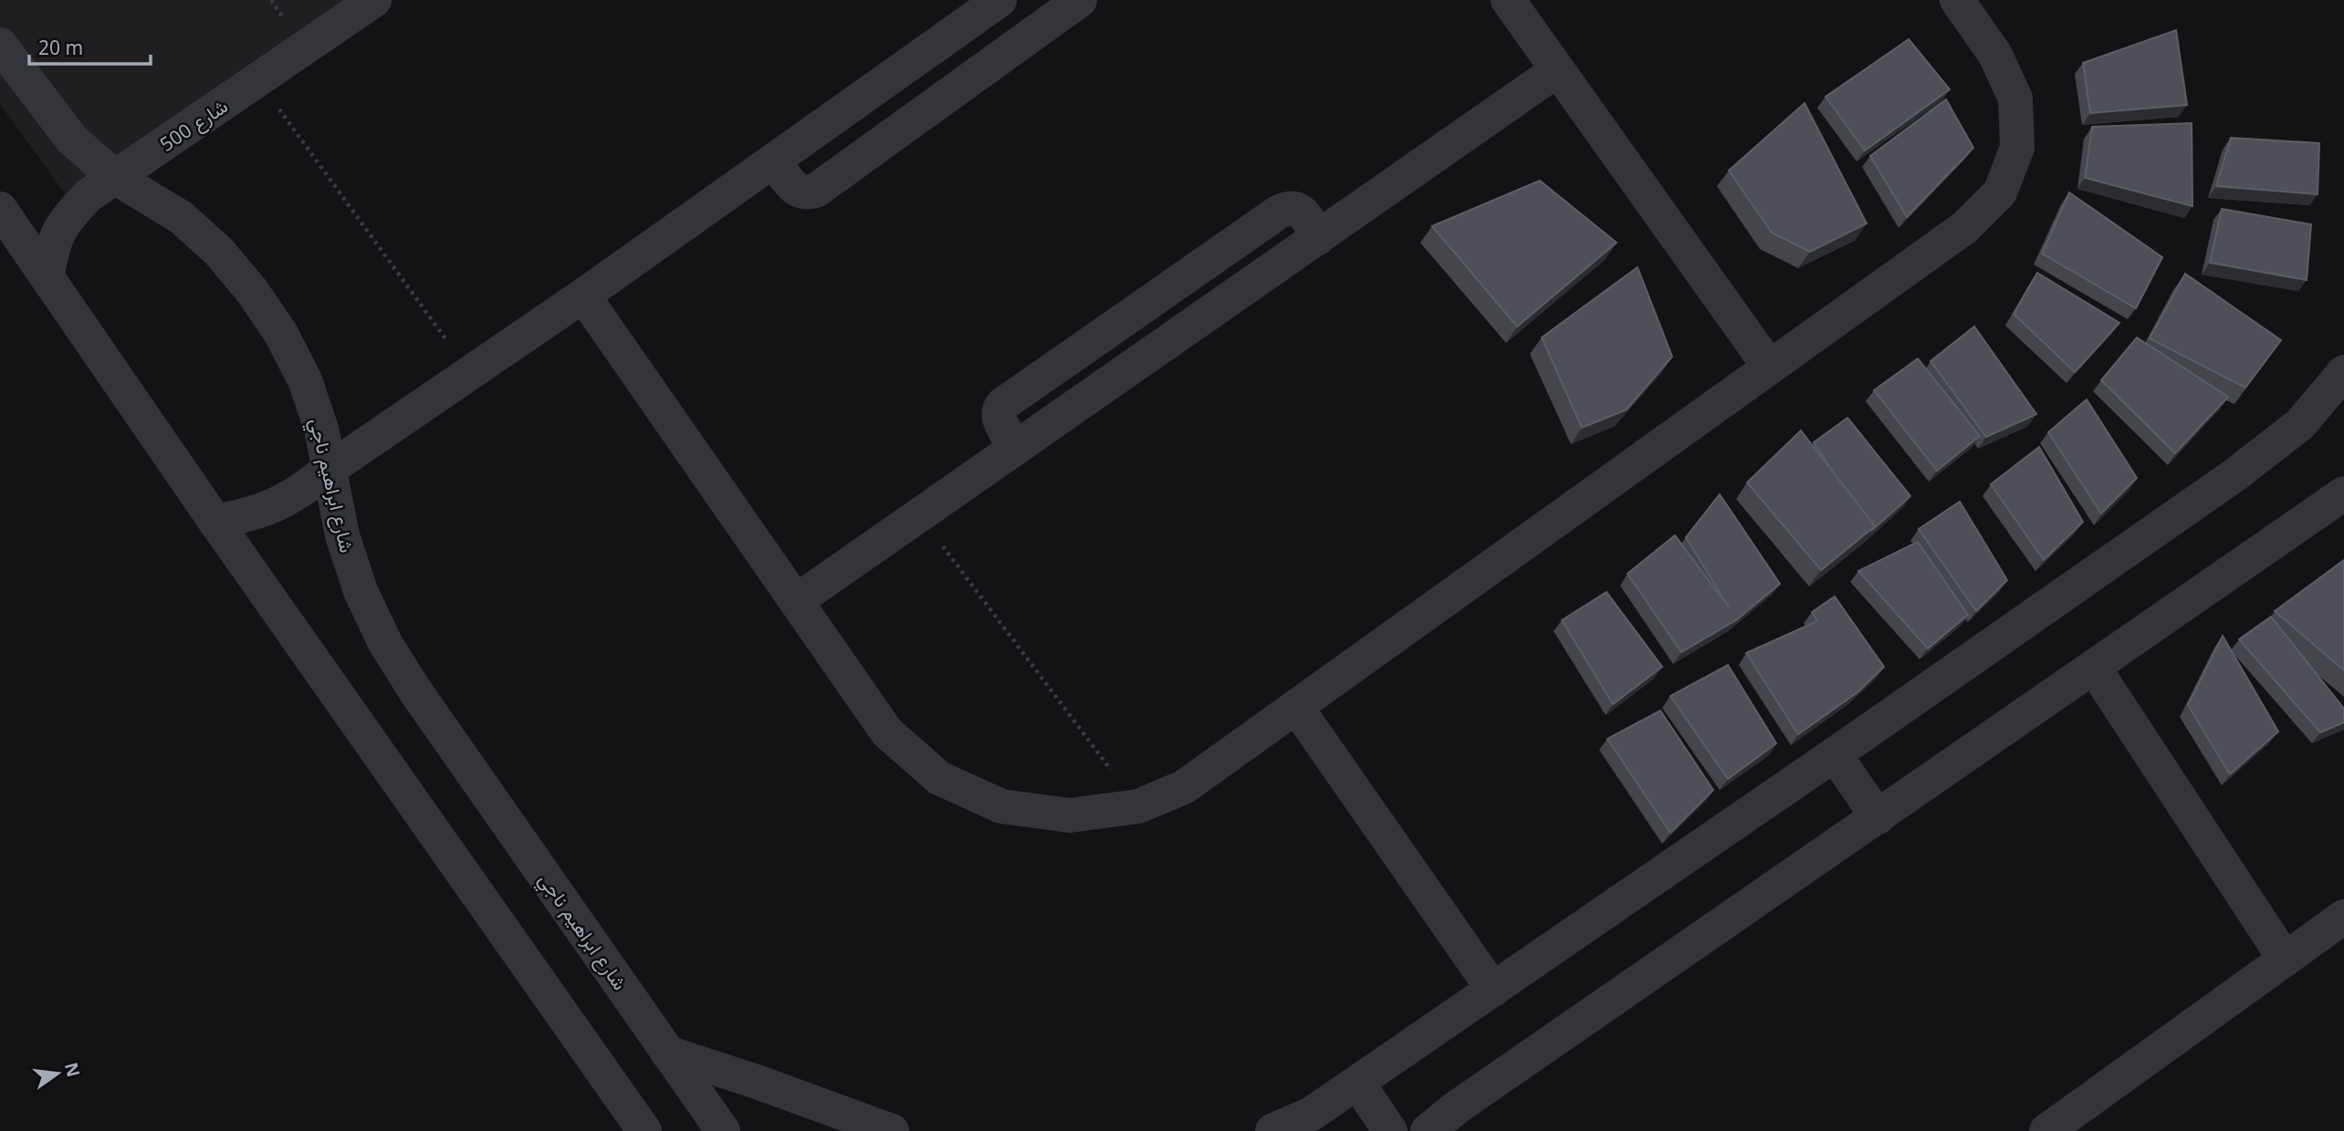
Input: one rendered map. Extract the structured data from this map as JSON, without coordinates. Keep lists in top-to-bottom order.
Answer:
{
  "streets": {
    "street": ["شارع 500", "شارع ابراهيم ناجي"]
  },
  "crossings": [
    ["شارع 500", "شارع ابراهيم ناجي"]
  ],
  "scale_bar": "20 m",
  "north": "right"
}
